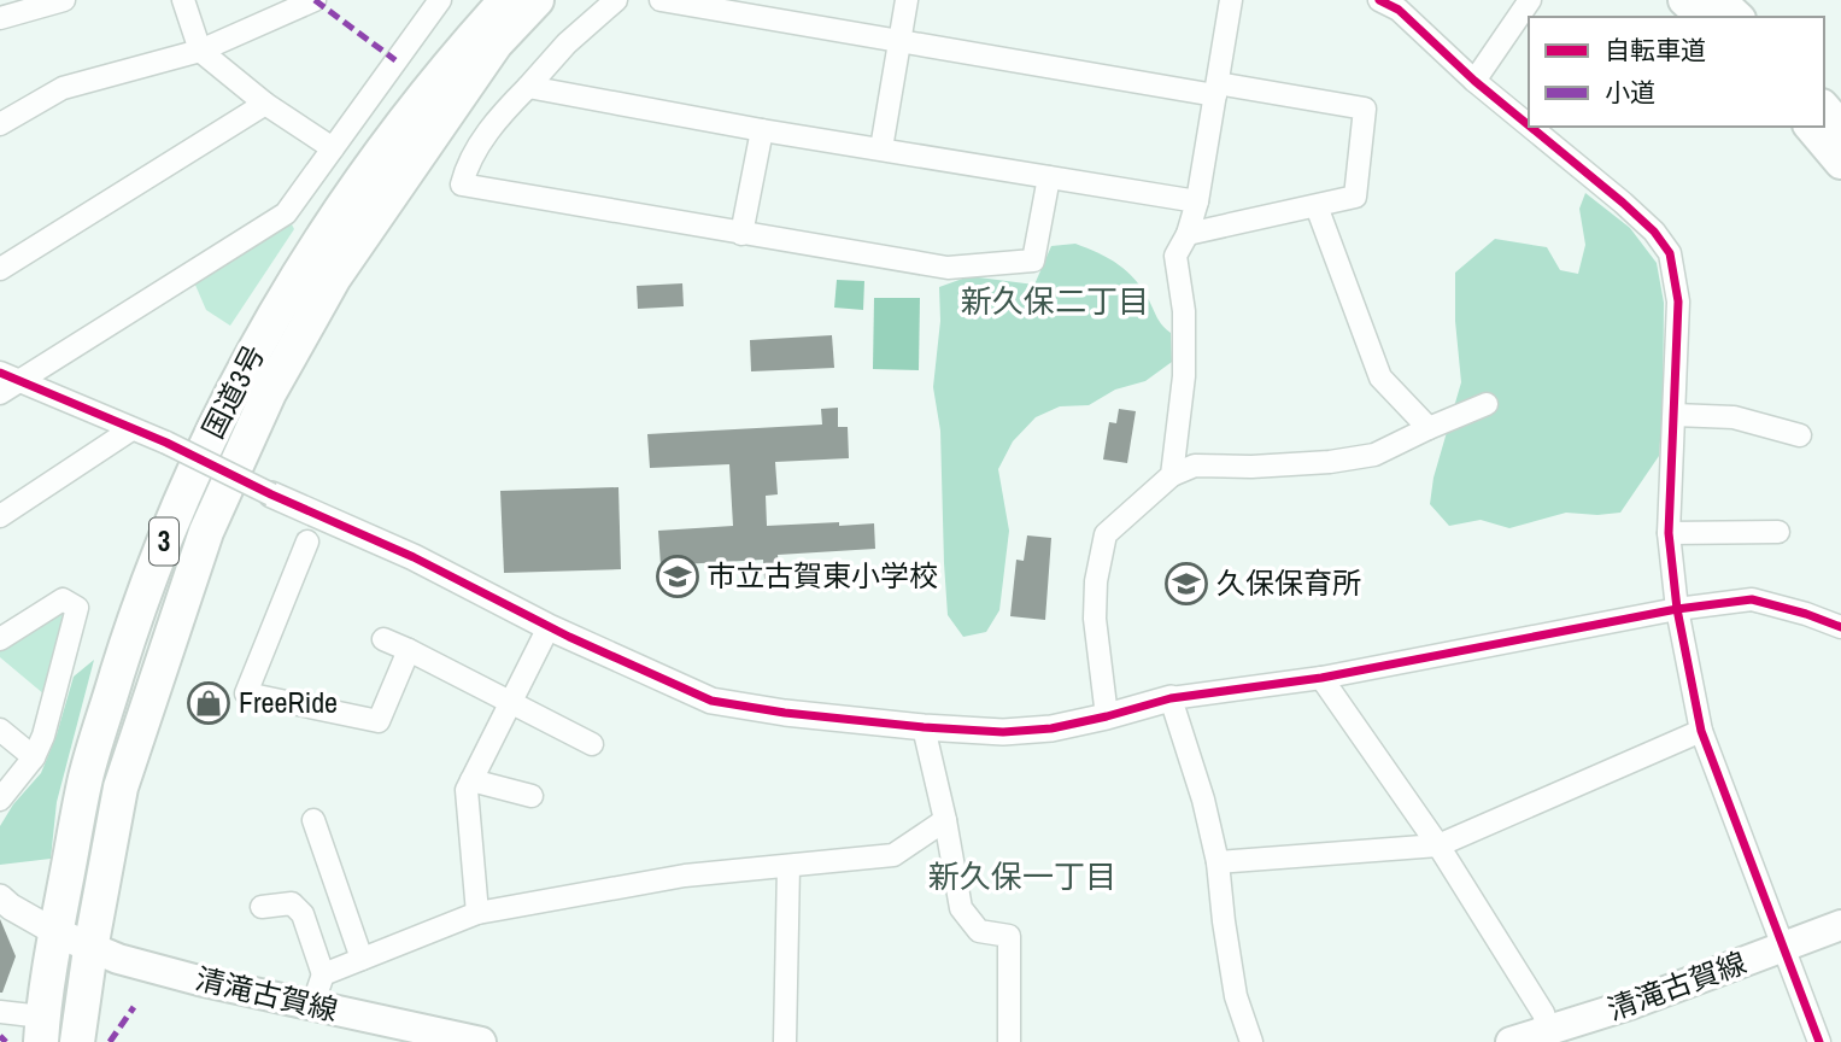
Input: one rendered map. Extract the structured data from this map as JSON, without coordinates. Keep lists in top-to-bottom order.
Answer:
{
  "streets": {
    "highway": ["国道3号", "3"],
    "main road": ["清滝古賀線"]
  },
  "crossings": [
    ["国道3号", "清滝古賀線"]
  ],
  "districts": ["新久保二丁目", "新久保一丁目"],
  "places": {
    "school or university": ["市立古賀東小学校", "久保保育所"],
    "shop": ["FreeRide"]
  },
  "legend": ["自転車道", "小道"]
}
